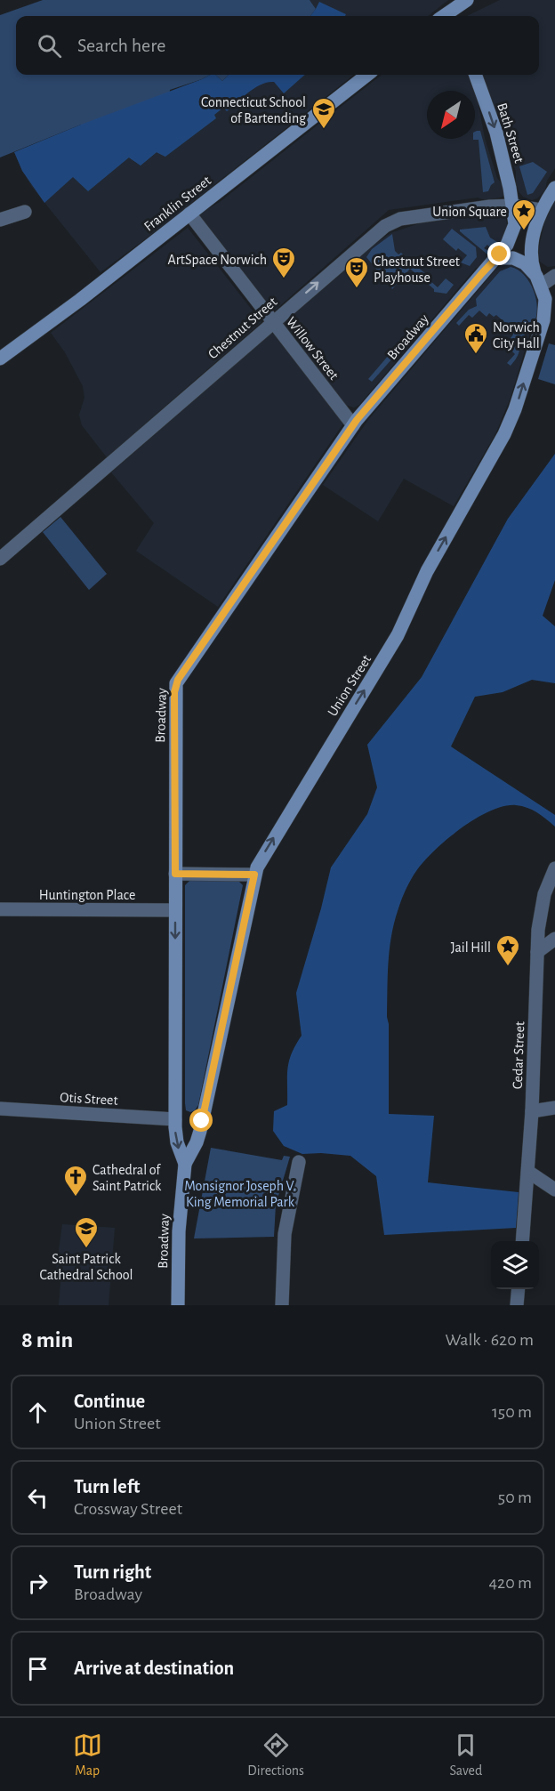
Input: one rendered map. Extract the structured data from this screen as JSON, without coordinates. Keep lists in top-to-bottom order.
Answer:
{
  "streets": {
    "main road": [
      "Bath Street",
      "Franklin Street",
      "Broadway",
      "Union Street"
    ],
    "street": [
      "Chestnut Street",
      "Willow Street",
      "Huntington Place",
      "Cedar Street",
      "Otis Street"
    ]
  },
  "crossings": [
    ["Bath Street", "Chestnut Street"],
    ["Bath Street", "Broadway"],
    ["Franklin Street", "Willow Street"],
    ["Chestnut Street", "Broadway"],
    ["Chestnut Street", "Willow Street"],
    ["Broadway", "Willow Street"],
    ["Broadway", "Union Street"],
    ["Broadway", "Huntington Place"],
    ["Broadway", "Otis Street"]
  ],
  "one_way": ["Bath Street", "Chestnut Street", "Union Street"],
  "parks": ["Monsignor Joseph V. King Memorial Park"],
  "places": {
    "school or university": ["Connecticut School of Bartending", "Saint Patrick Cathedral School"],
    "place": ["Union Square", "Jail Hill"],
    "theatre": ["ArtSpace Norwich", "Chestnut Street Playhouse"],
    "public building": ["Norwich City Hall"],
    "church": ["Cathedral of Saint Patrick"]
  },
  "north": "bottom left",
  "page": {
    "search": "Search here",
    "heading": ["8 min", "Walk · 620 m"],
    "list": [
      ["Continue", "Union Street", "150 m"],
      ["Turn left", "Crossway Street", "50 m"],
      ["Turn right", "Broadway", "420 m"],
      "Arrive at destination"
    ],
    "nav": ["Map", "Directions", "Saved"]
  }
}
